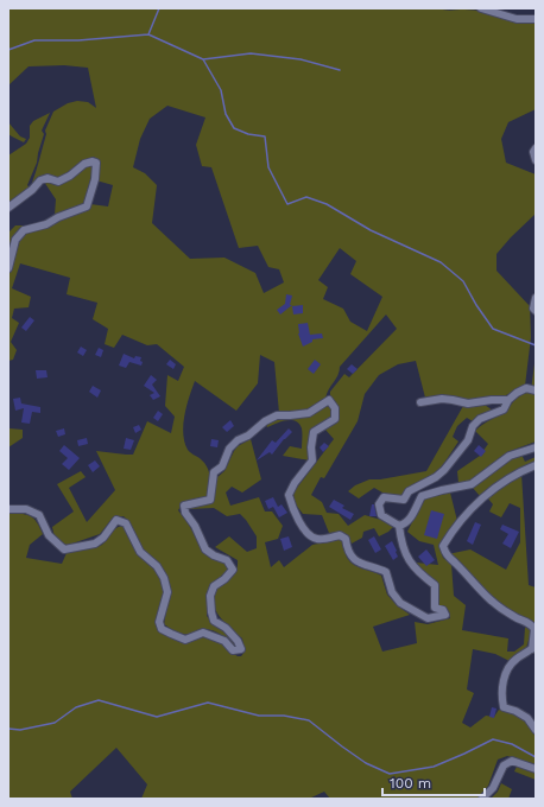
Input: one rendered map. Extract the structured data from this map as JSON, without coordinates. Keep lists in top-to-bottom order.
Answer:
{
  "scale_bar": "100 m"
}
